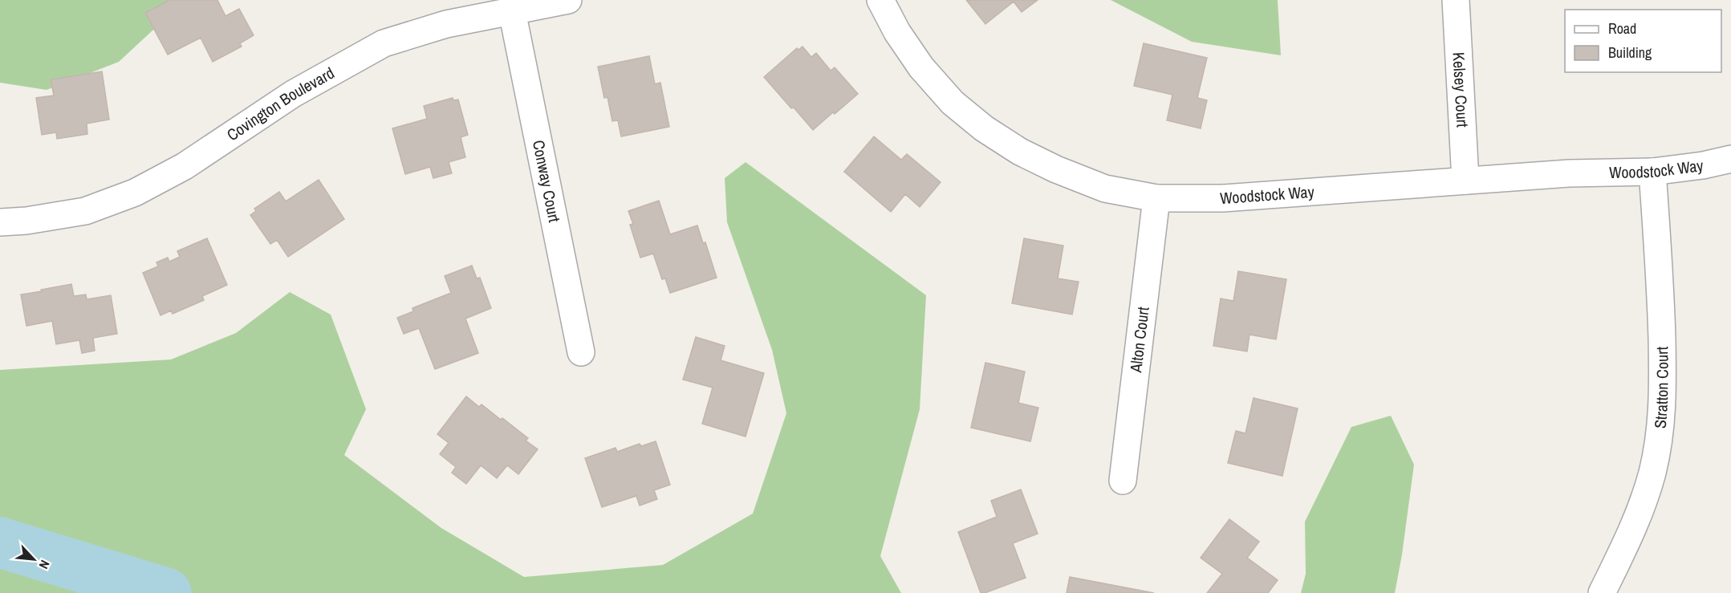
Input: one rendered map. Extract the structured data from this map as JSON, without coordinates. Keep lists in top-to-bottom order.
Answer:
{
  "streets": {
    "street": [
      "Kelsey Court",
      "Covington Boulevard",
      "Woodstock Way",
      "Conway Court",
      "Alton Court",
      "Stratton Court"
    ]
  },
  "crossings": [
    ["Kelsey Court", "Woodstock Way"],
    ["Covington Boulevard", "Conway Court"],
    ["Woodstock Way", "Alton Court"],
    ["Woodstock Way", "Stratton Court"]
  ],
  "legend": ["Road", "Building"],
  "north": "bottom right"
}
